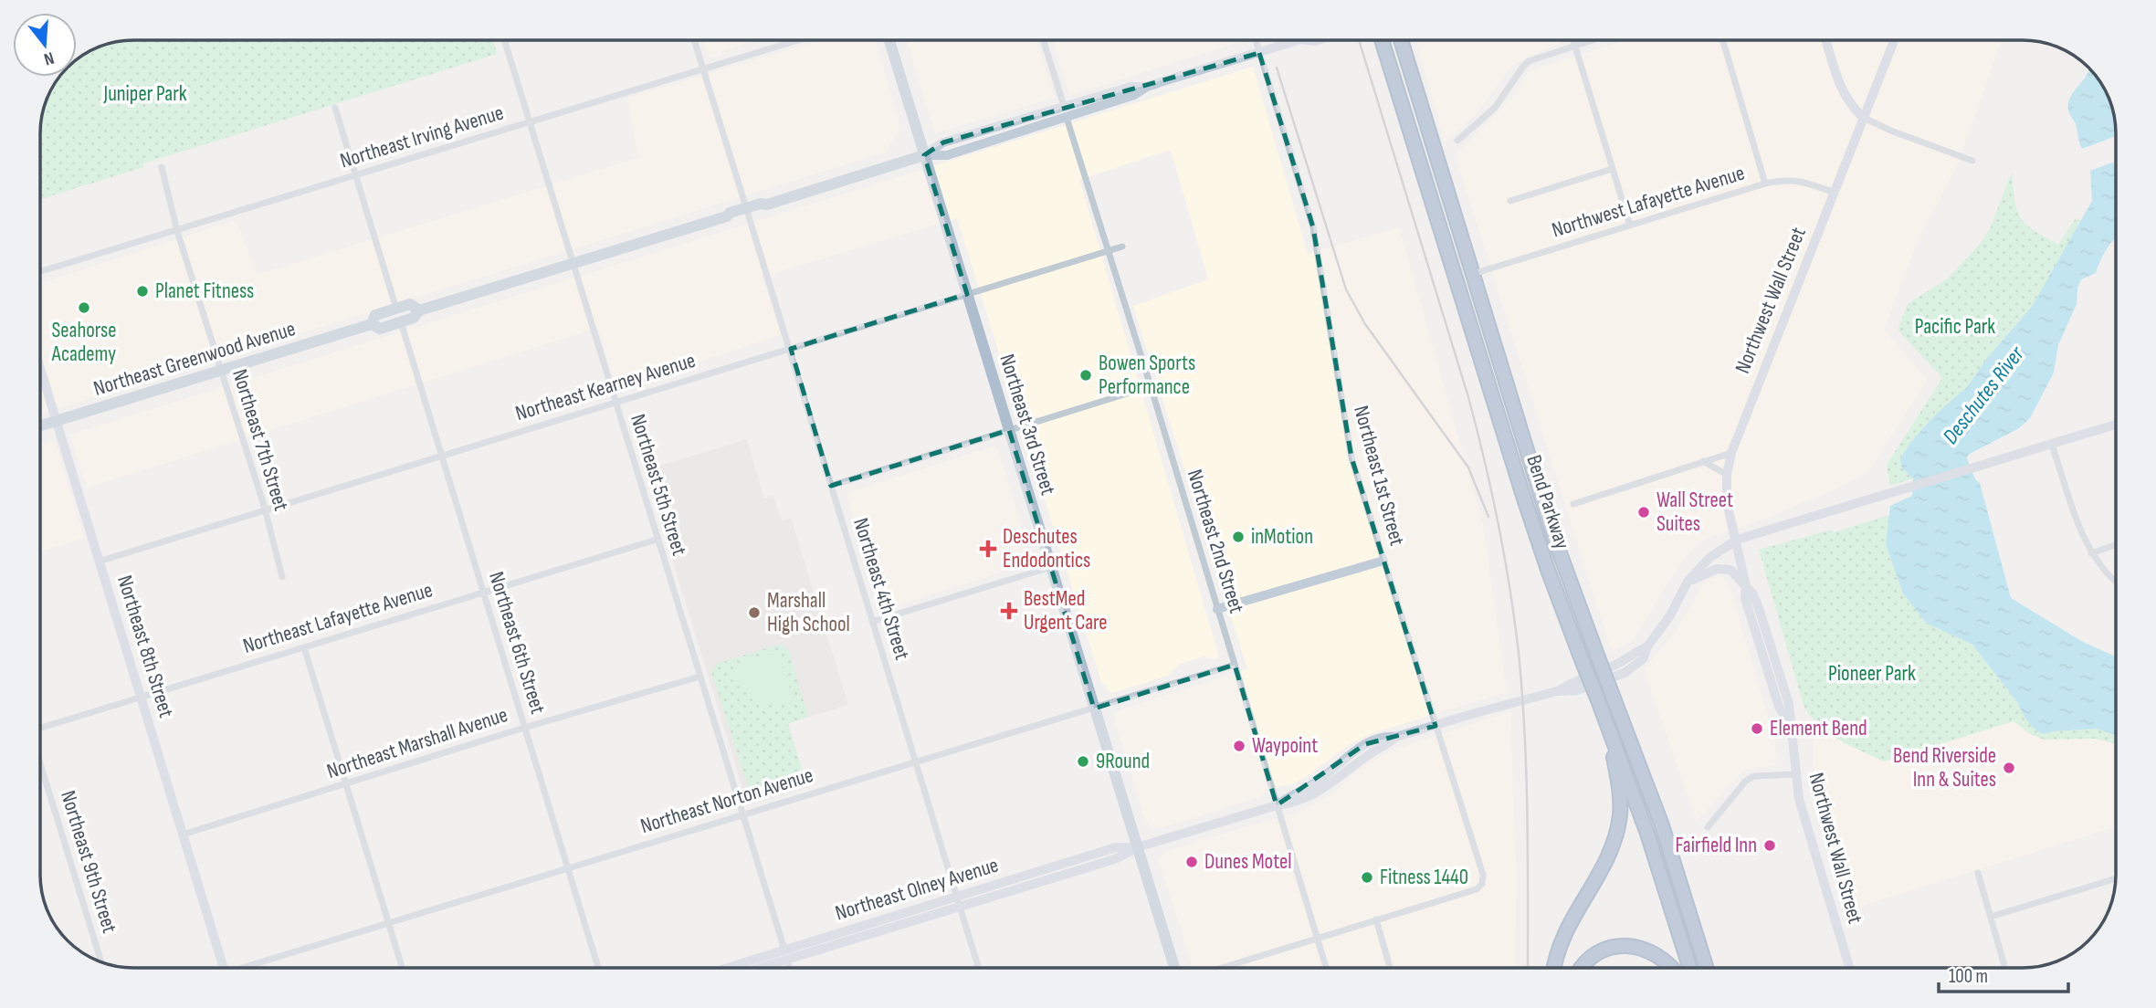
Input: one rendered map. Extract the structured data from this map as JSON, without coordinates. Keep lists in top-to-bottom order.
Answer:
{
  "streets": {
    "highway": ["Bend Parkway"],
    "main road": [
      "Northwest Wall Street",
      "Northeast Greenwood Avenue",
      "Northeast 3rd Street",
      "Northeast 8th Street",
      "Northeast Olney Avenue"
    ],
    "street": [
      "Northeast Irving Avenue",
      "Northwest Lafayette Avenue",
      "Northeast Kearney Avenue",
      "Northeast 7th Street",
      "Northeast 1st Street",
      "Northeast 5th Street",
      "Northeast 2nd Street",
      "Northeast 4th Street",
      "Northeast Lafayette Avenue",
      "Northeast 6th Street",
      "Northeast Marshall Avenue",
      "Northeast Norton Avenue",
      "Northeast 9th Street"
    ]
  },
  "crossings": [
    ["Northeast Irving Avenue", "Northeast 7th Street"],
    ["Northeast Irving Avenue", "Northeast 5th Street"],
    ["Northeast Irving Avenue", "Northeast 4th Street"],
    ["Northwest Lafayette Avenue", "Northwest Wall Street"],
    ["Northwest Lafayette Avenue", "Bend Parkway"],
    ["Northwest Wall Street", "Northeast Olney Avenue"],
    ["Northeast Greenwood Avenue", "Northeast 7th Street"],
    ["Northeast Greenwood Avenue", "Northeast 6th Street"],
    ["Northeast Greenwood Avenue", "Northeast 8th Street"],
    ["Northeast Kearney Avenue", "Northeast 3rd Street"],
    ["Northeast Kearney Avenue", "Northeast 7th Street"],
    ["Northeast Kearney Avenue", "Northeast 5th Street"],
    ["Northeast Kearney Avenue", "Northeast 2nd Street"],
    ["Northeast Kearney Avenue", "Northeast 4th Street"],
    ["Northeast Kearney Avenue", "Northeast 6th Street"],
    ["Northeast Kearney Avenue", "Northeast 8th Street"],
    ["Northeast 3rd Street", "Northeast Norton Avenue"],
    ["Northeast 3rd Street", "Northeast Olney Avenue"],
    ["Northeast 1st Street", "Northeast Olney Avenue"],
    ["Northeast 5th Street", "Northeast Lafayette Avenue"],
    ["Northeast 5th Street", "Northeast Marshall Avenue"],
    ["Northeast 5th Street", "Northeast Norton Avenue"],
    ["Northeast 5th Street", "Northeast Olney Avenue"],
    ["Northeast 2nd Street", "Northeast Norton Avenue"],
    ["Northeast 2nd Street", "Northeast Olney Avenue"],
    ["Northeast 4th Street", "Northeast Norton Avenue"],
    ["Northeast 4th Street", "Northeast Olney Avenue"],
    ["Northeast Lafayette Avenue", "Northeast 6th Street"],
    ["Northeast Lafayette Avenue", "Northeast 8th Street"],
    ["Northeast 6th Street", "Northeast Marshall Avenue"],
    ["Northeast 6th Street", "Northeast Norton Avenue"],
    ["Northeast 8th Street", "Northeast Marshall Avenue"]
  ],
  "water": ["Deschutes River"],
  "parks": ["Juniper Park", "Pacific Park", "Pioneer Park"],
  "places": {
    "other": [
      "Planet Fitness",
      "Seahorse Academy",
      "Bowen Sports Performance",
      "Wall Street Suites",
      "inMotion",
      "Marshall High School",
      "Element Bend",
      "Waypoint",
      "9Round",
      "Bend Riverside Inn & Suites",
      "Fairfield Inn",
      "Dunes Motel",
      "Fitness 1440"
    ],
    "health": ["Deschutes Endodontics", "BestMed Urgent Care"]
  },
  "scale_bar": "100 m",
  "north": "bottom"
}
